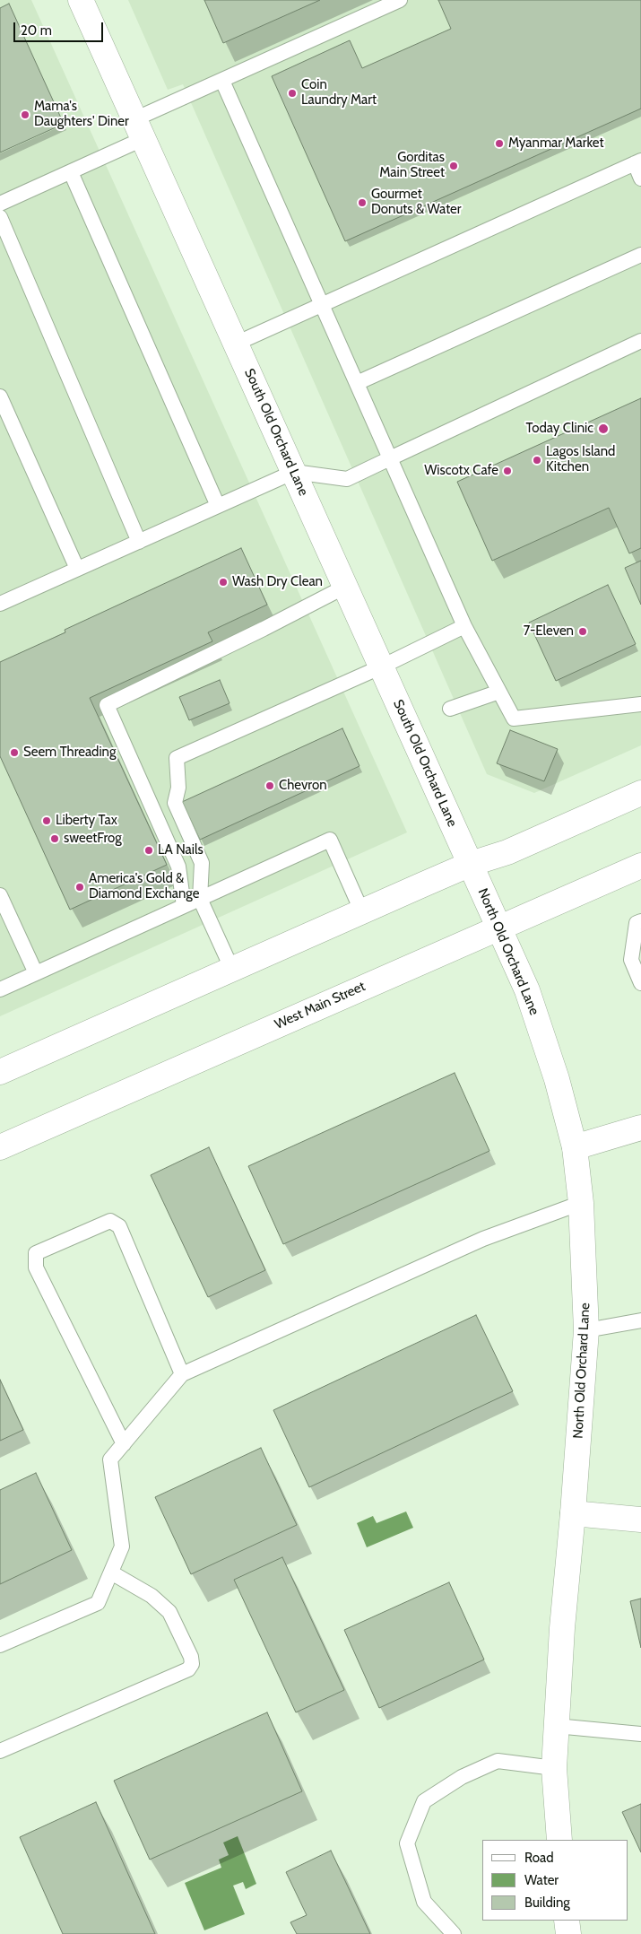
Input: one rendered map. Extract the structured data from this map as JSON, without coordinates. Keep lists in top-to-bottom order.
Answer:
{
  "streets": {
    "street": ["South Old Orchard Lane", "North Old Orchard Lane", "West Main Street"]
  },
  "crossings": [
    ["South Old Orchard Lane", "North Old Orchard Lane"],
    ["North Old Orchard Lane", "West Main Street"]
  ],
  "places": [
    "Coin Laundry Mart",
    "Mama's Daughters' Diner",
    "Myanmar Market",
    "Gorditas Main Street",
    "Gourmet Donuts & Water",
    "Today Clinic",
    "Lagos Island Kitchen",
    "Wiscotx Cafe",
    "Wash Dry Clean",
    "7-Eleven",
    "Seem Threading",
    "Chevron",
    "Liberty Tax",
    "sweetFrog",
    "LA Nails",
    "America's Gold & Diamond Exchange"
  ],
  "legend": ["Road", "Water", "Building"],
  "scale_bar": "20 m"
}
